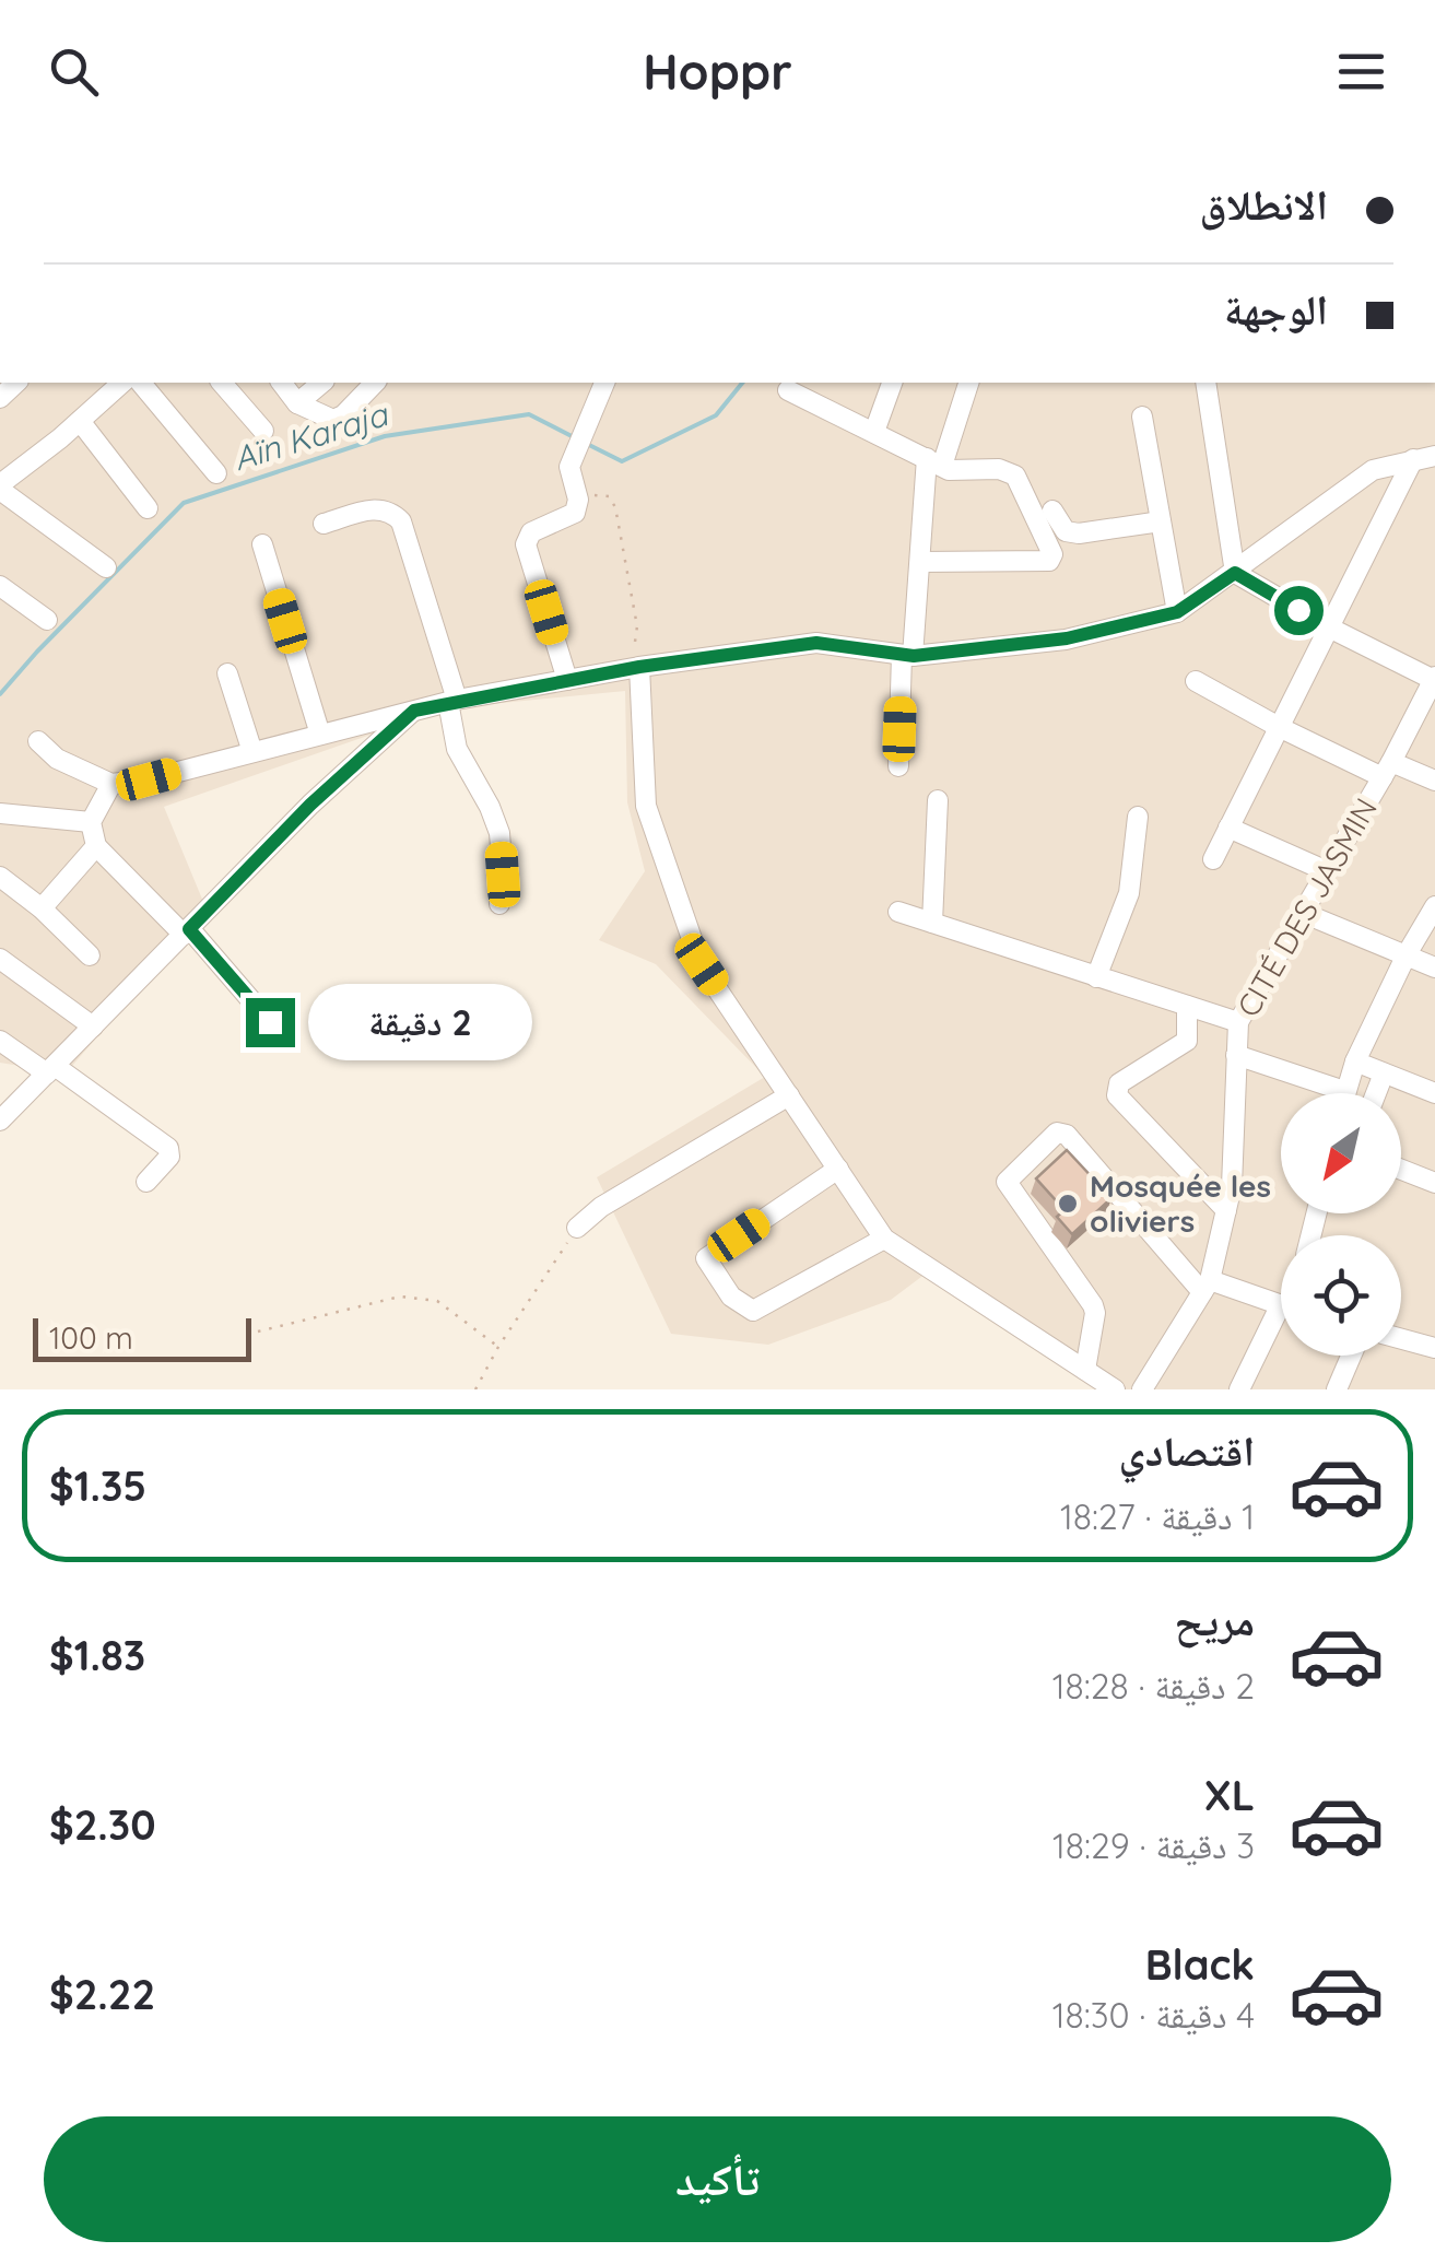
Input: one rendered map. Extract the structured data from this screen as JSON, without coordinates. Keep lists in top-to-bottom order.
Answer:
{
  "streets": {
    "street": ["CITÉ DES JASMIN"]
  },
  "water": ["Aïn Karaja"],
  "places": ["Mosquée les oliviers"],
  "scale_bar": "100 m",
  "north": "bottom left",
  "page": {
    "header": "Hoppr",
    "banner": ["الانطلاق", "الوجهة"],
    "bubble": "2 دقيقة",
    "scale": "100 m",
    "list": [
      {
        "name": "اقتصادي",
        "note": "1 دقيقة · 18:27",
        "value": "$1.35"
      },
      {
        "name": "مريح",
        "note": "2 دقيقة · 18:28",
        "value": "$1.83"
      },
      {
        "name": "XL",
        "note": "3 دقيقة · 18:29",
        "value": "$2.30"
      },
      {
        "name": "Black",
        "note": "4 دقيقة · 18:30",
        "value": "$2.22"
      }
    ],
    "buttons": "تأكيد"
  }
}
